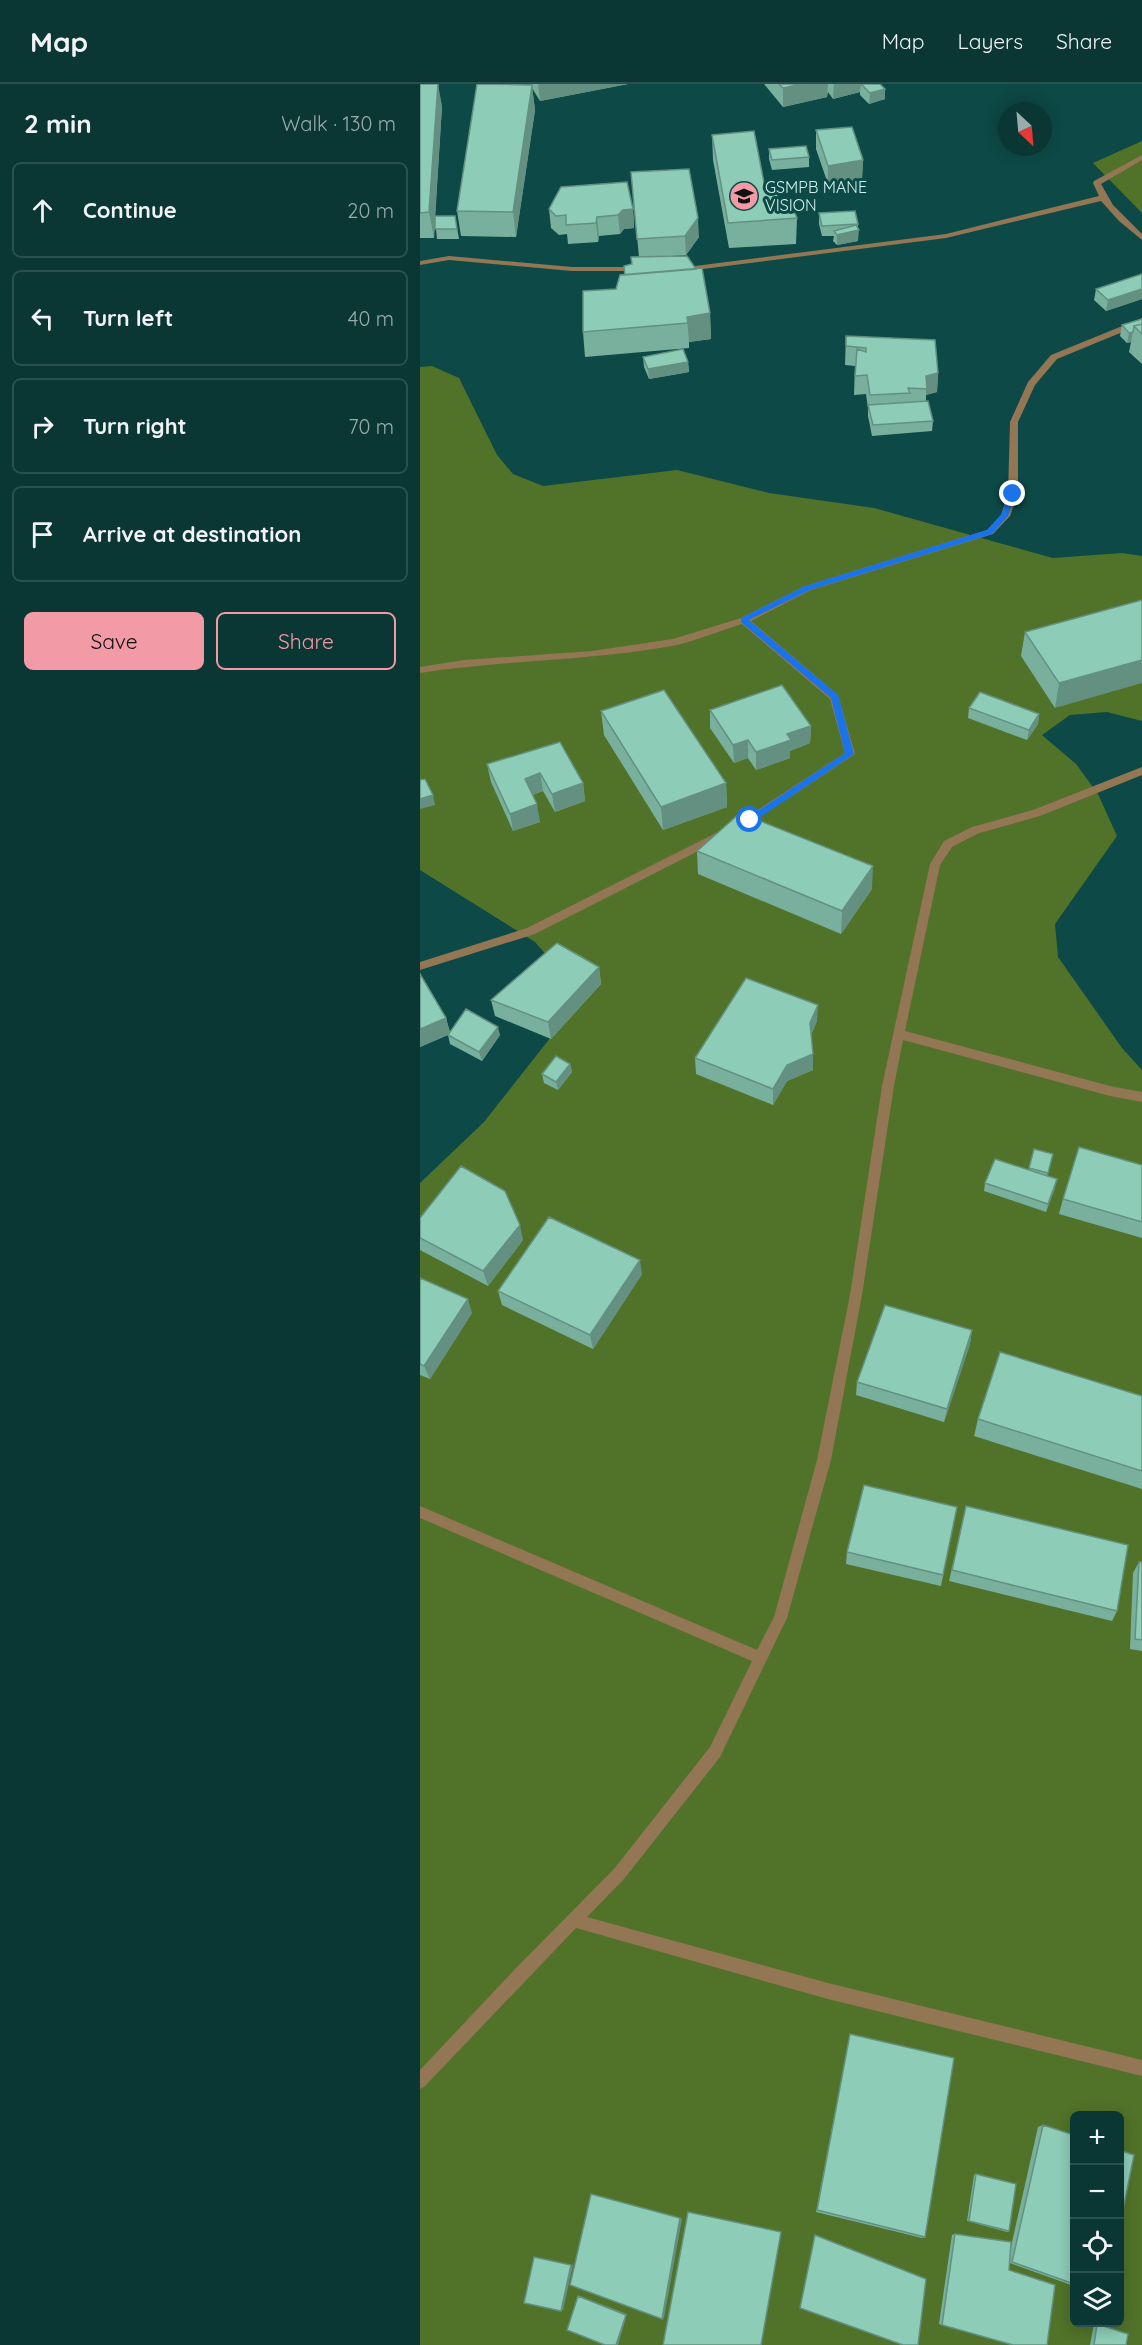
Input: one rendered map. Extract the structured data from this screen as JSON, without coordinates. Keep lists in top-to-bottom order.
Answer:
{
  "places": {
    "school or university": ["GSMPB MANE VISION"]
  },
  "north": "bottom right",
  "page": {
    "header": "Map",
    "nav": ["Map", "Layers", "Share"],
    "heading": ["2 min", "Walk · 130 m"],
    "list": [
      ["Continue", "20 m"],
      ["Turn left", "40 m"],
      ["Turn right", "70 m"],
      "Arrive at destination"
    ],
    "buttons": ["Save", "Share"],
    "map_buttons": ["+", "−"]
  }
}
